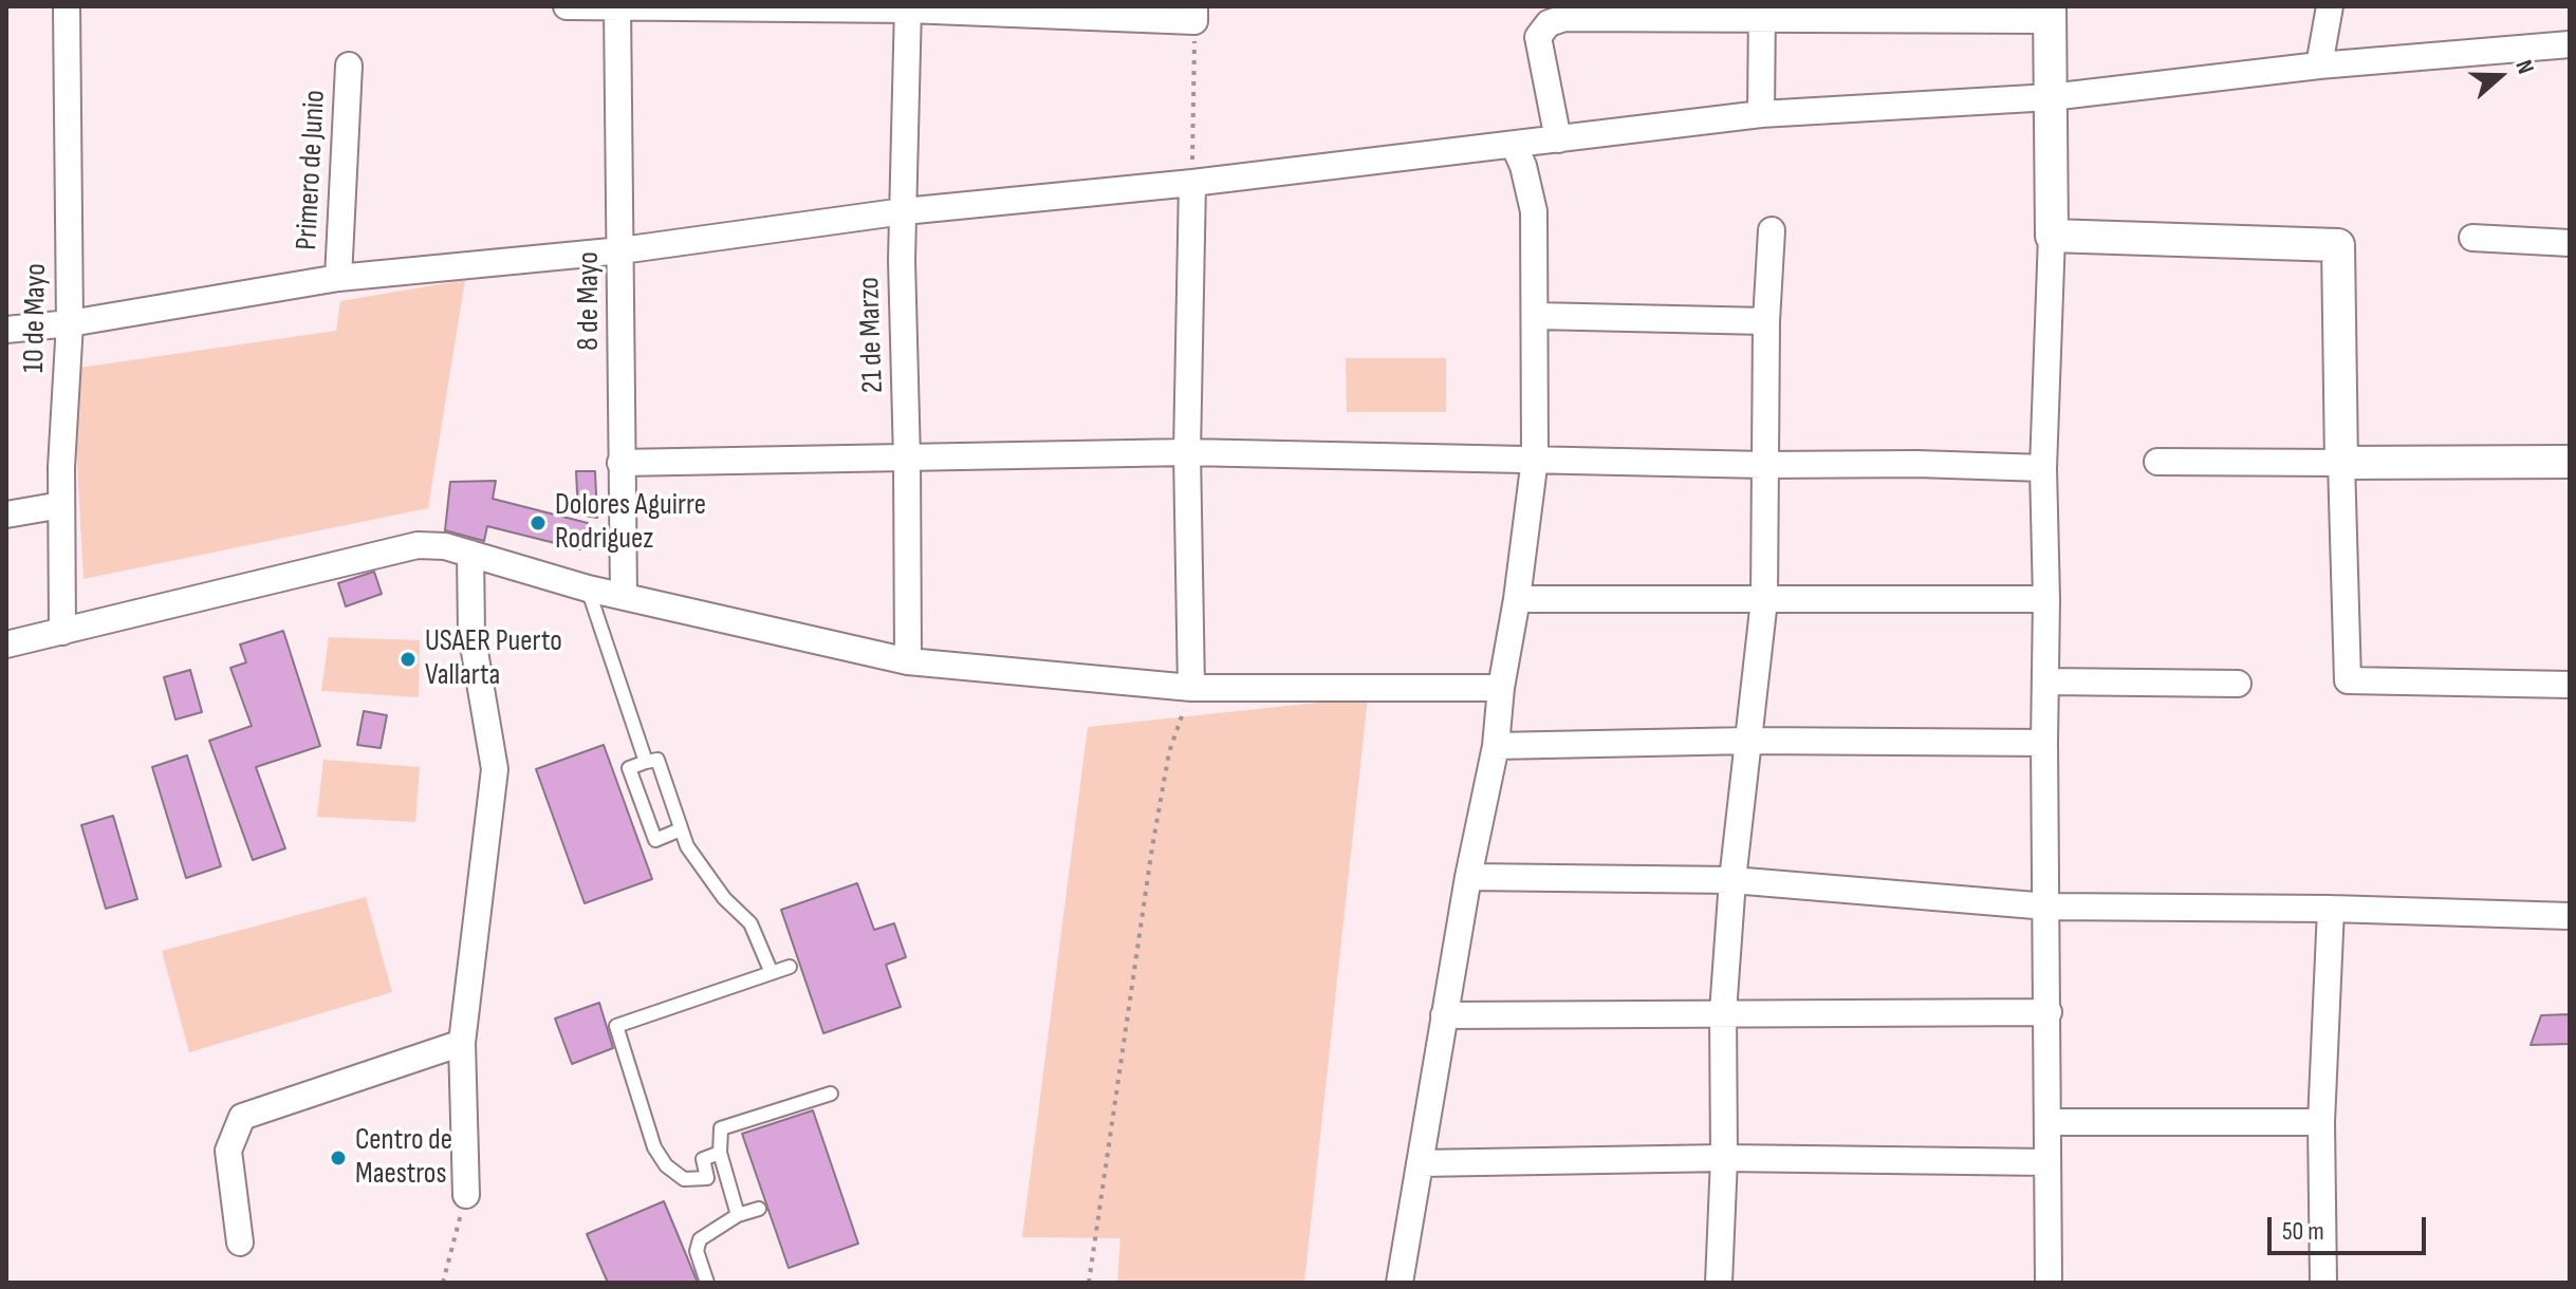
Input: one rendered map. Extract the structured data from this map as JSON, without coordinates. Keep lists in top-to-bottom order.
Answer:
{
  "streets": {
    "street": [
      "Primero de Junio",
      "8 de Mayo",
      "10 de Mayo",
      "21 de Marzo"
    ]
  },
  "places": ["Dolores Aguirre Rodriguez", "USAER Puerto Vallarta", "Centro de Maestros"],
  "scale_bar": "50 m",
  "north": "right"
}
